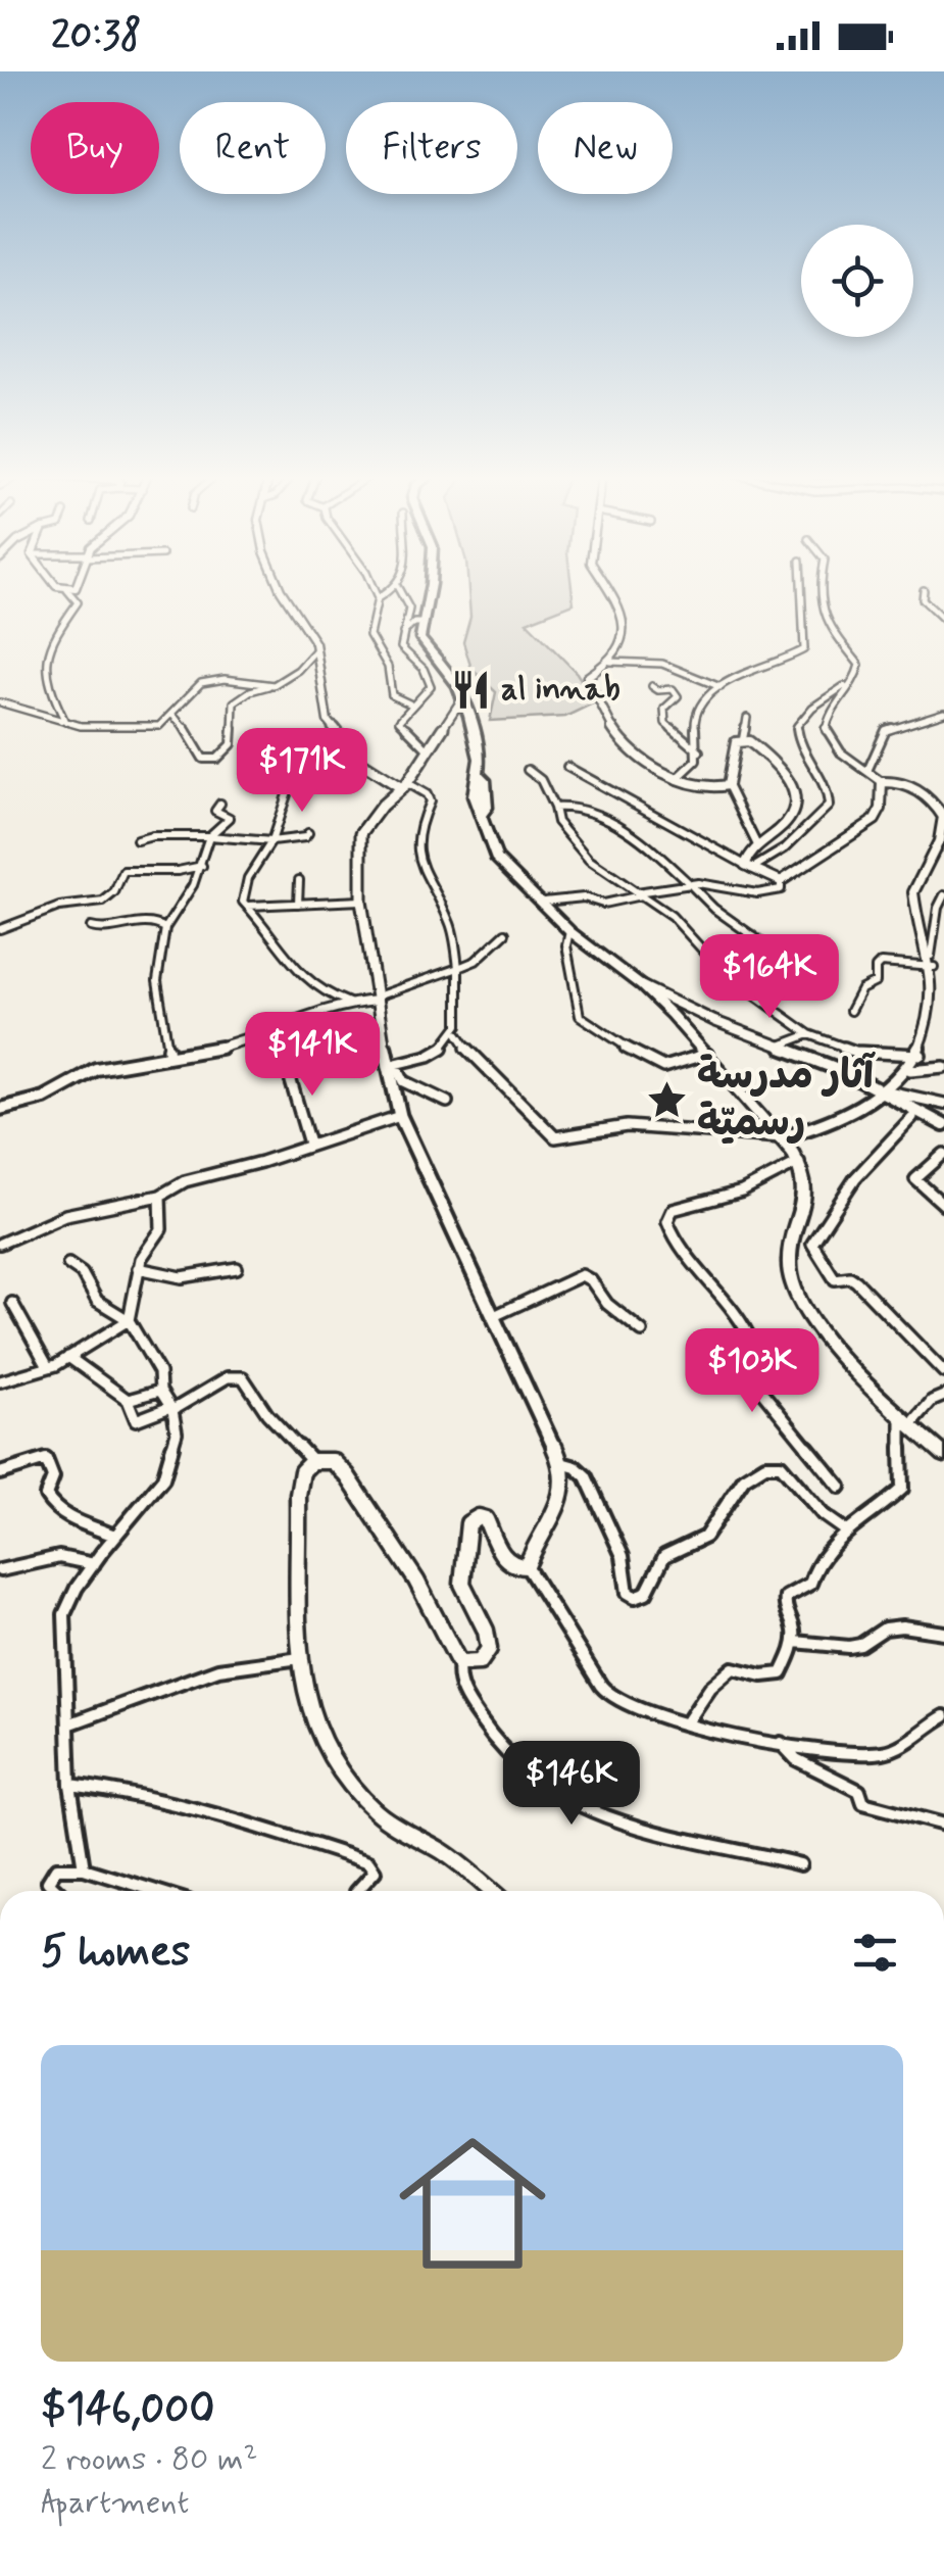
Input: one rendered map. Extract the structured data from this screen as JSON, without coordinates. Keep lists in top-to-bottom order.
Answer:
{
  "places": {
    "restaurant": ["al innab"],
    "place": ["آثار مدرسة رسميّة"]
  },
  "page": {
    "status": "20:38",
    "chip": [
      "Buy",
      "Rent",
      "Filters",
      "New"
    ],
    "price": [
      "$171K",
      "$164K",
      "$141K",
      "$103K",
      "$146K"
    ],
    "heading": "5 homes",
    "list": [
      {
        "name": "$146,000",
        "note": "2 rooms · 80 m² · Apartment"
      }
    ]
  }
}
